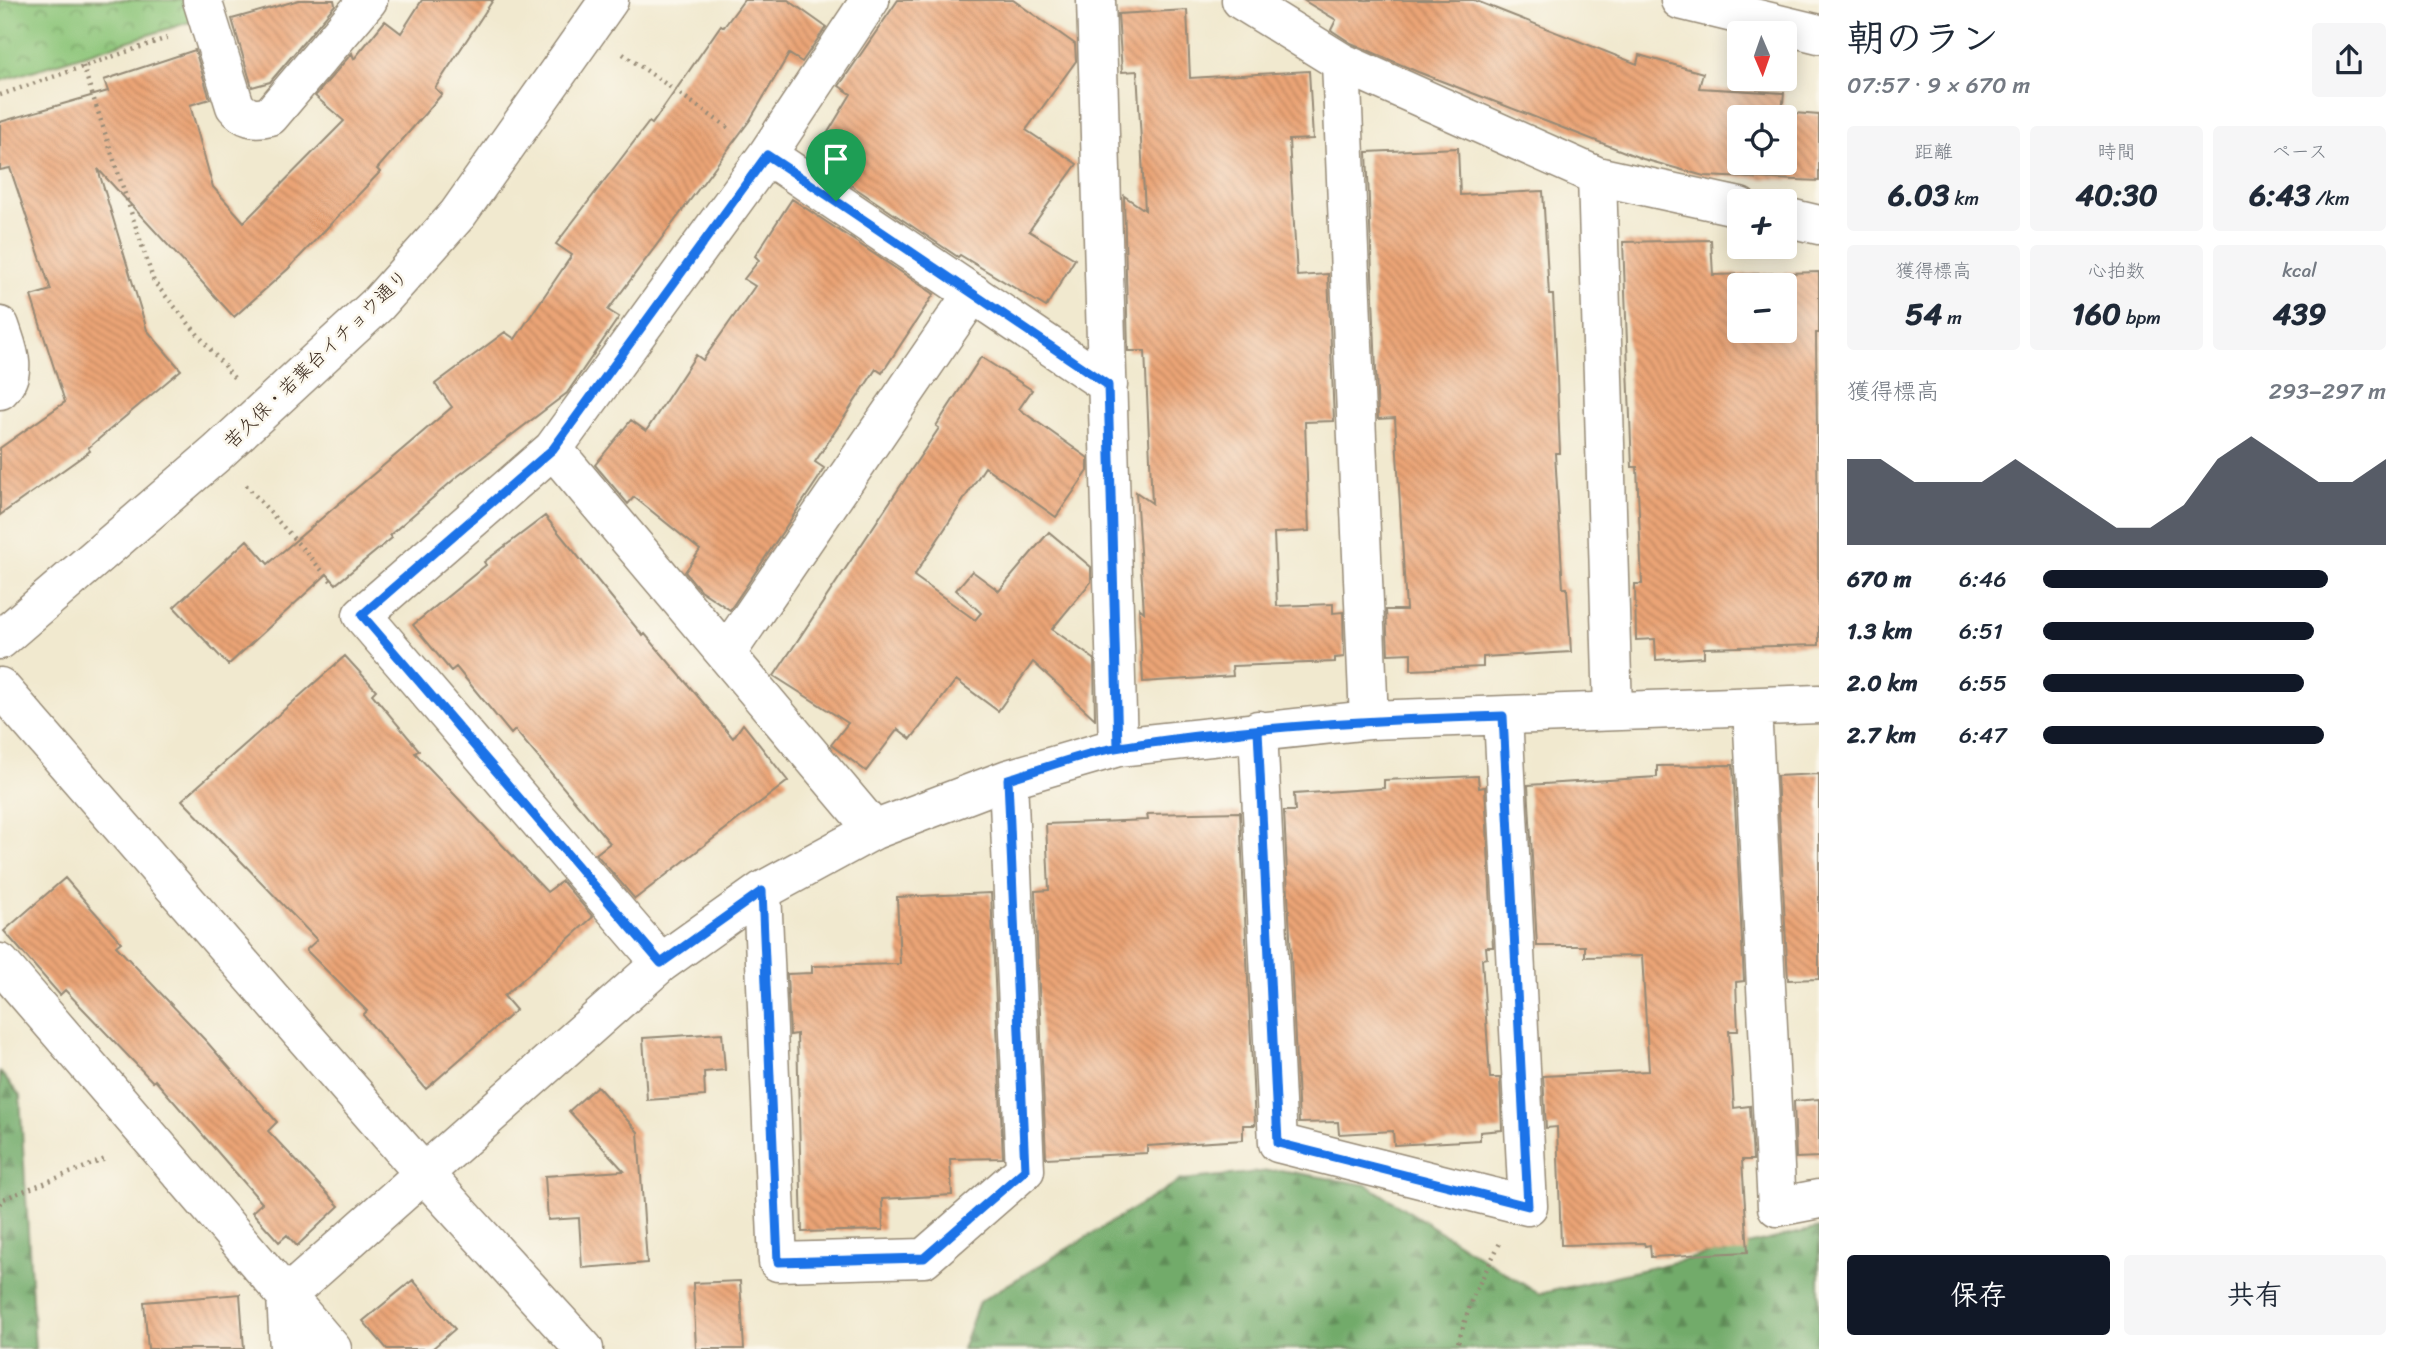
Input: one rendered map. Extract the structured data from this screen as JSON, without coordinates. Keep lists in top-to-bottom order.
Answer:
{
  "streets": {
    "street": ["苦久保・若葉台イチョウ通り"]
  },
  "north": "bottom",
  "page": {
    "heading": ["朝のラン", "07:57 · 9 × 670 m"],
    "map_buttons": ["+", "−"],
    "stats": [
      ["距離", "6.03 km"],
      ["時間", "40:30"],
      ["ペース", "6:43 /km"],
      ["獲得標高", "54 m"],
      ["心拍数", "160 bpm"],
      ["kcal", "439"]
    ],
    "chart": ["獲得標高", "293–297 m"],
    "list": [
      {
        "name": "670 m",
        "note": "6:46"
      },
      {
        "name": "1.3 km",
        "note": "6:51"
      },
      {
        "name": "2.0 km",
        "note": "6:55"
      },
      {
        "name": "2.7 km",
        "note": "6:47"
      }
    ],
    "buttons": ["保存", "共有"]
  }
}
